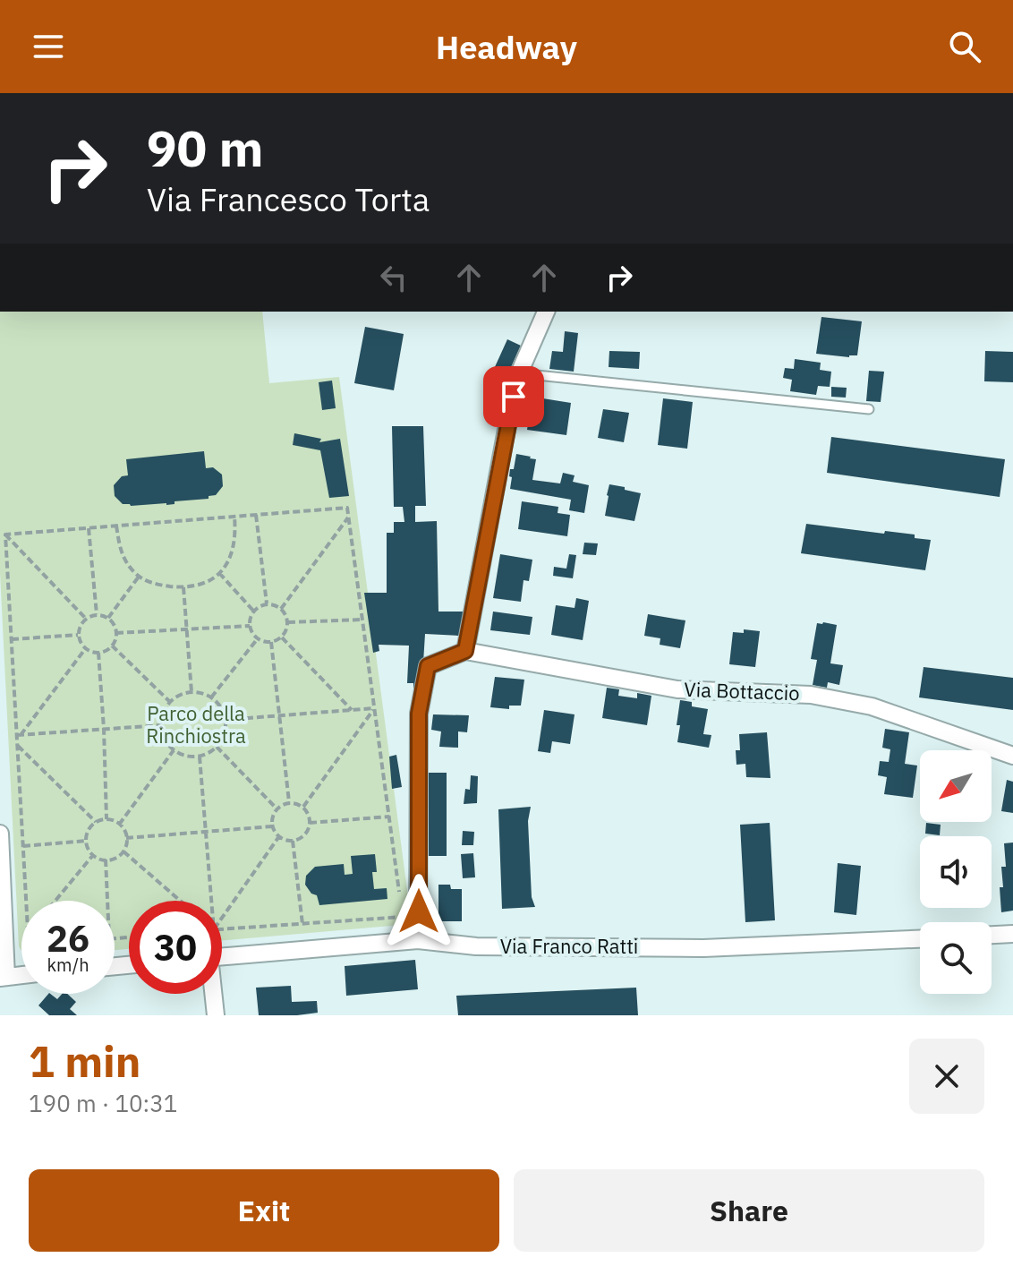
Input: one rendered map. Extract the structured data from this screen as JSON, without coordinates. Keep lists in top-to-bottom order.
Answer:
{
  "streets": {
    "street": ["Via Bottaccio", "Via Franco Ratti"]
  },
  "parks": ["Parco della Rinchiostra"],
  "north": "bottom left",
  "page": {
    "header": "Headway",
    "turn": ["90 m", "Via Francesco Torta"],
    "speed": "26 km/h",
    "limit": "30",
    "heading": ["1 min", "190 m · 10:31"],
    "buttons": ["Exit", "Share"]
  }
}
